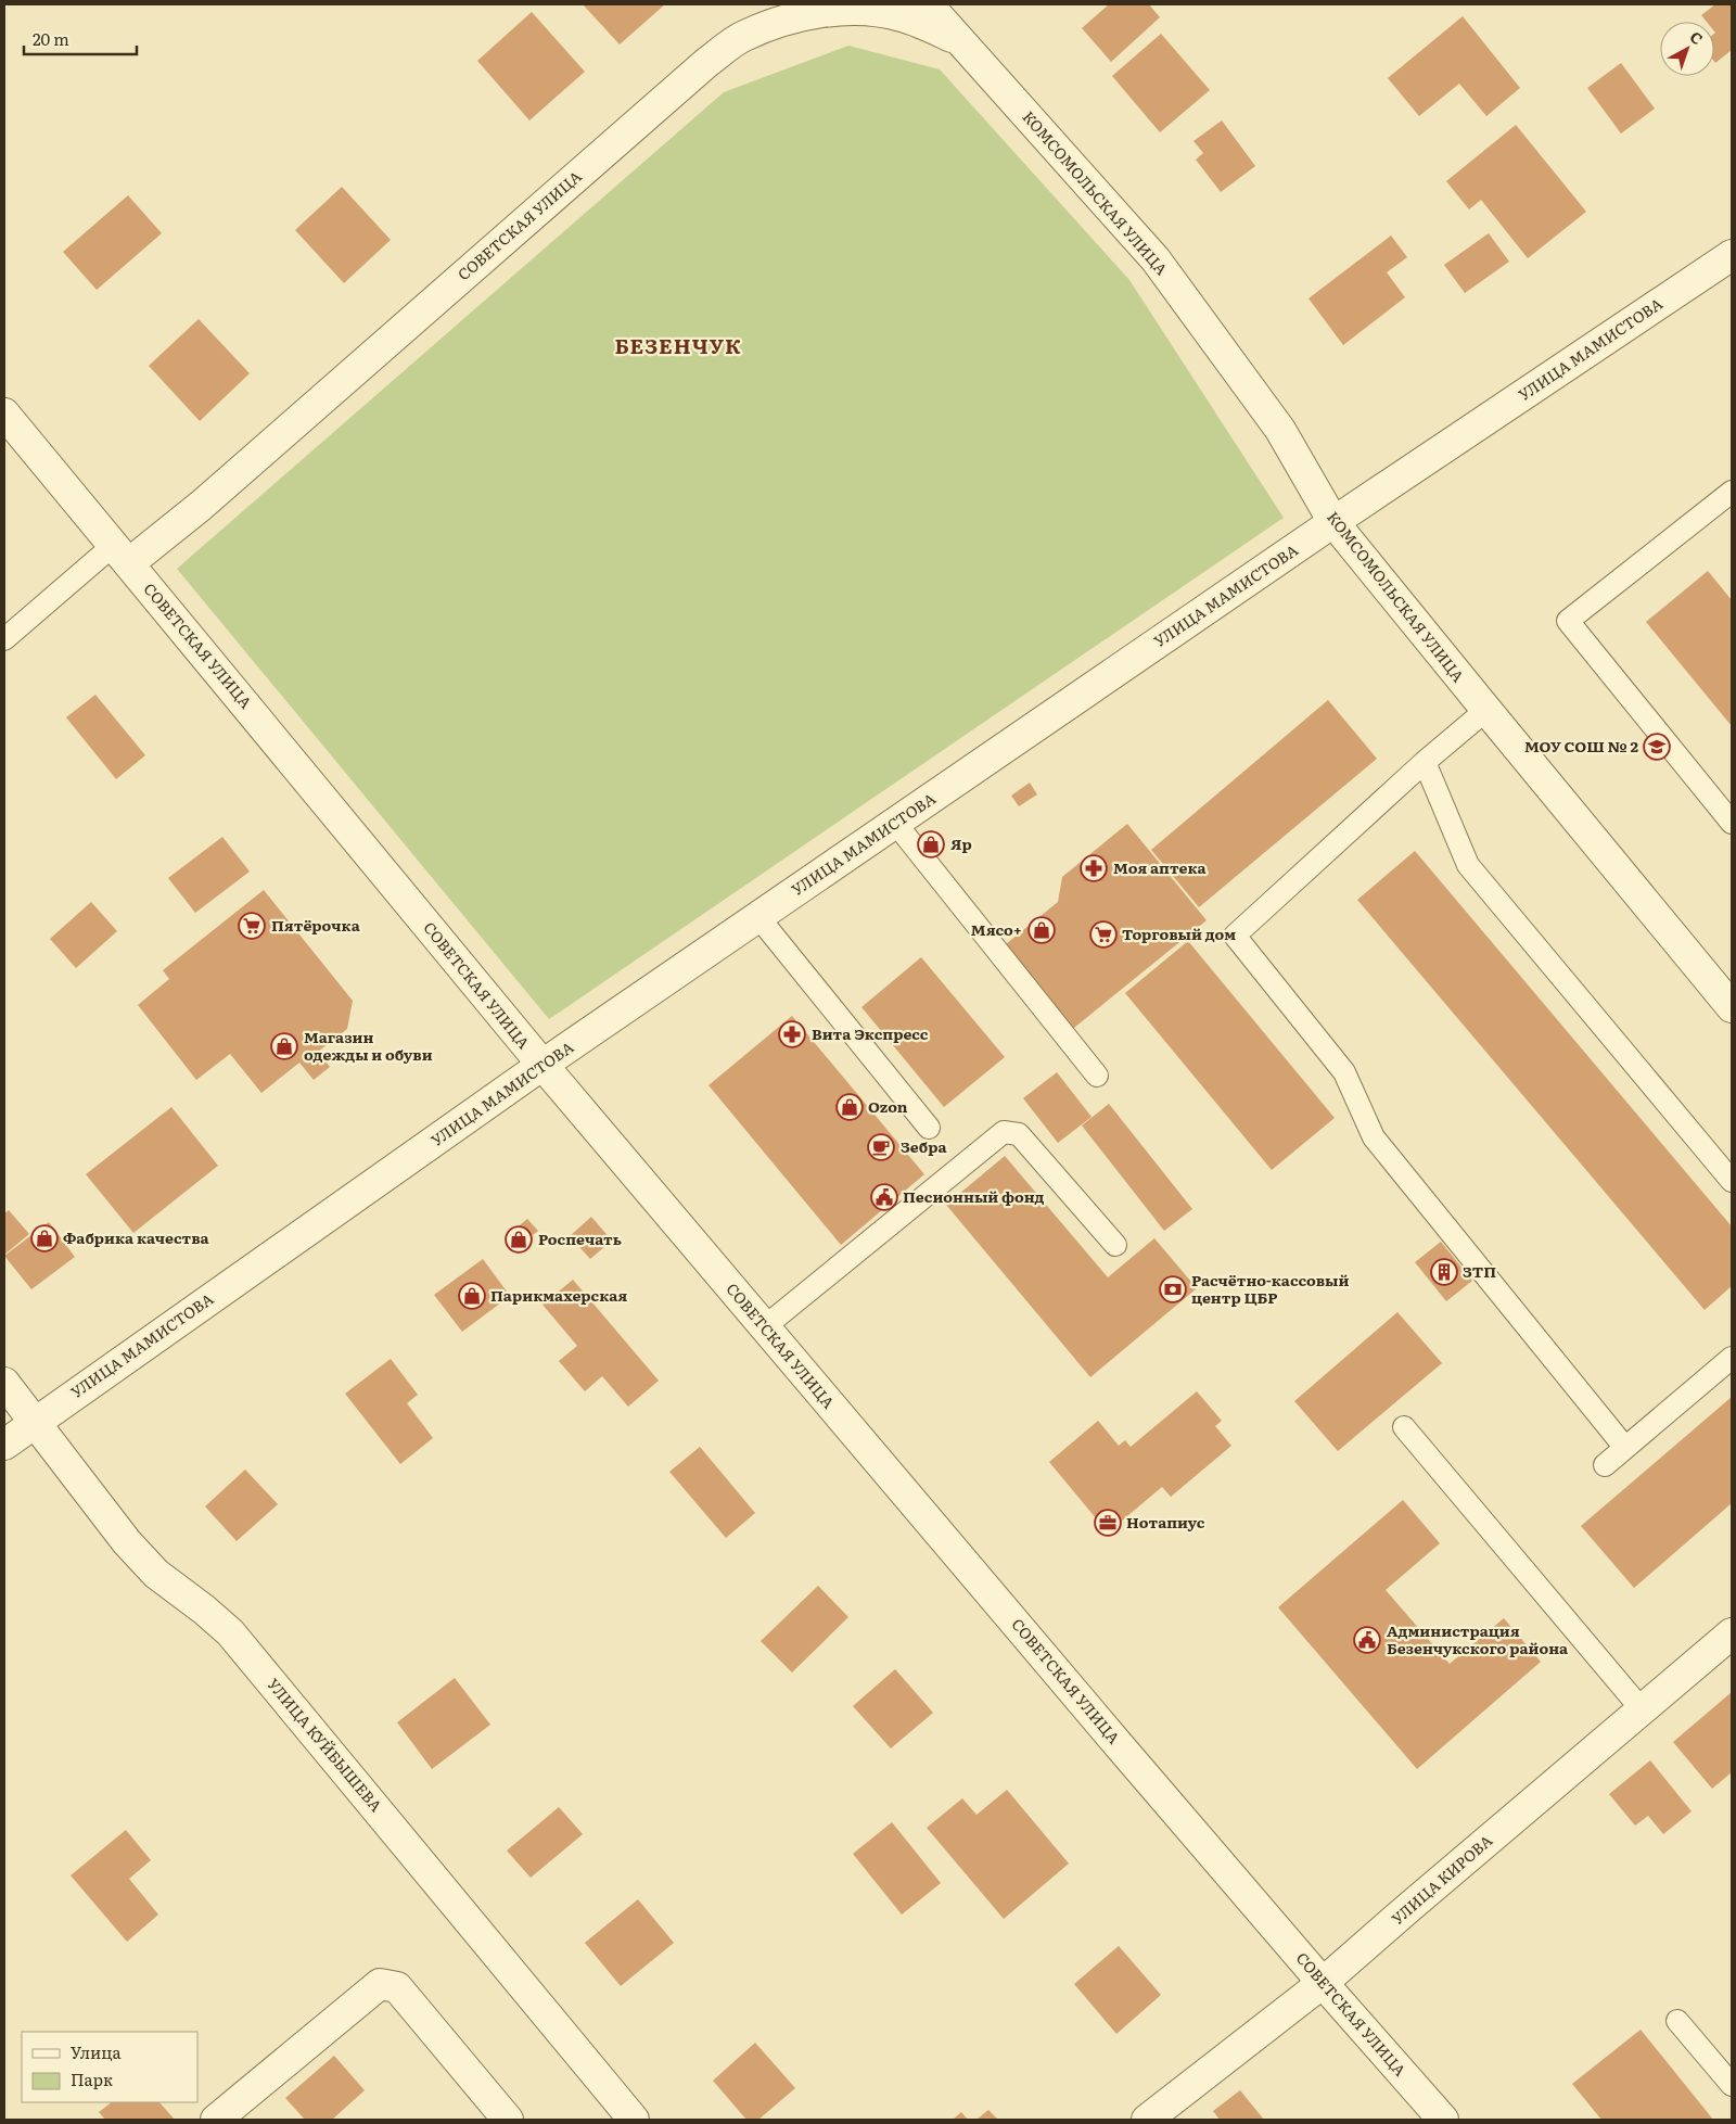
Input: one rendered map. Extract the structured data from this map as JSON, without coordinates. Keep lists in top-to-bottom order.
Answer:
{
  "streets": {
    "street": [
      "КОМСОМОЛЬСКАЯ УЛИЦА",
      "СОВЕТСКАЯ УЛИЦА",
      "УЛИЦА МАМИСТОВА",
      "УЛИЦА КУЙБЫШЕВА",
      "УЛИЦА КИРОВА"
    ]
  },
  "crossings": [
    ["КОМСОМОЛЬСКАЯ УЛИЦА", "СОВЕТСКАЯ УЛИЦА"],
    ["КОМСОМОЛЬСКАЯ УЛИЦА", "УЛИЦА МАМИСТОВА"],
    ["СОВЕТСКАЯ УЛИЦА", "УЛИЦА МАМИСТОВА"],
    ["СОВЕТСКАЯ УЛИЦА", "УЛИЦА КИРОВА"],
    ["УЛИЦА МАМИСТОВА", "УЛИЦА КУЙБЫШЕВА"]
  ],
  "districts": ["БЕЗЕНЧУК"],
  "places": {
    "school or university": ["МОУ СОШ № 2"],
    "shop": [
      "Яр",
      "Мясо+",
      "Магазин одежды и обуви",
      "Ozon",
      "Фабрика качества",
      "Роспечать",
      "Парикмахерская"
    ],
    "pharmacy": ["Моя аптека", "Вита Экспресс"],
    "supermarket": ["Пятёрочка", "Торговый дом"],
    "cafe": ["Зебра"],
    "public building": ["Песионный фонд", "Администрация Безенчукского района"],
    "building": ["ЗТП"],
    "bank": ["Расчётно-кассовый центр ЦБР"],
    "office": ["Нотапиус"]
  },
  "legend": ["Улица", "Парк"],
  "scale_bar": "20 m",
  "north": "top right"
}
